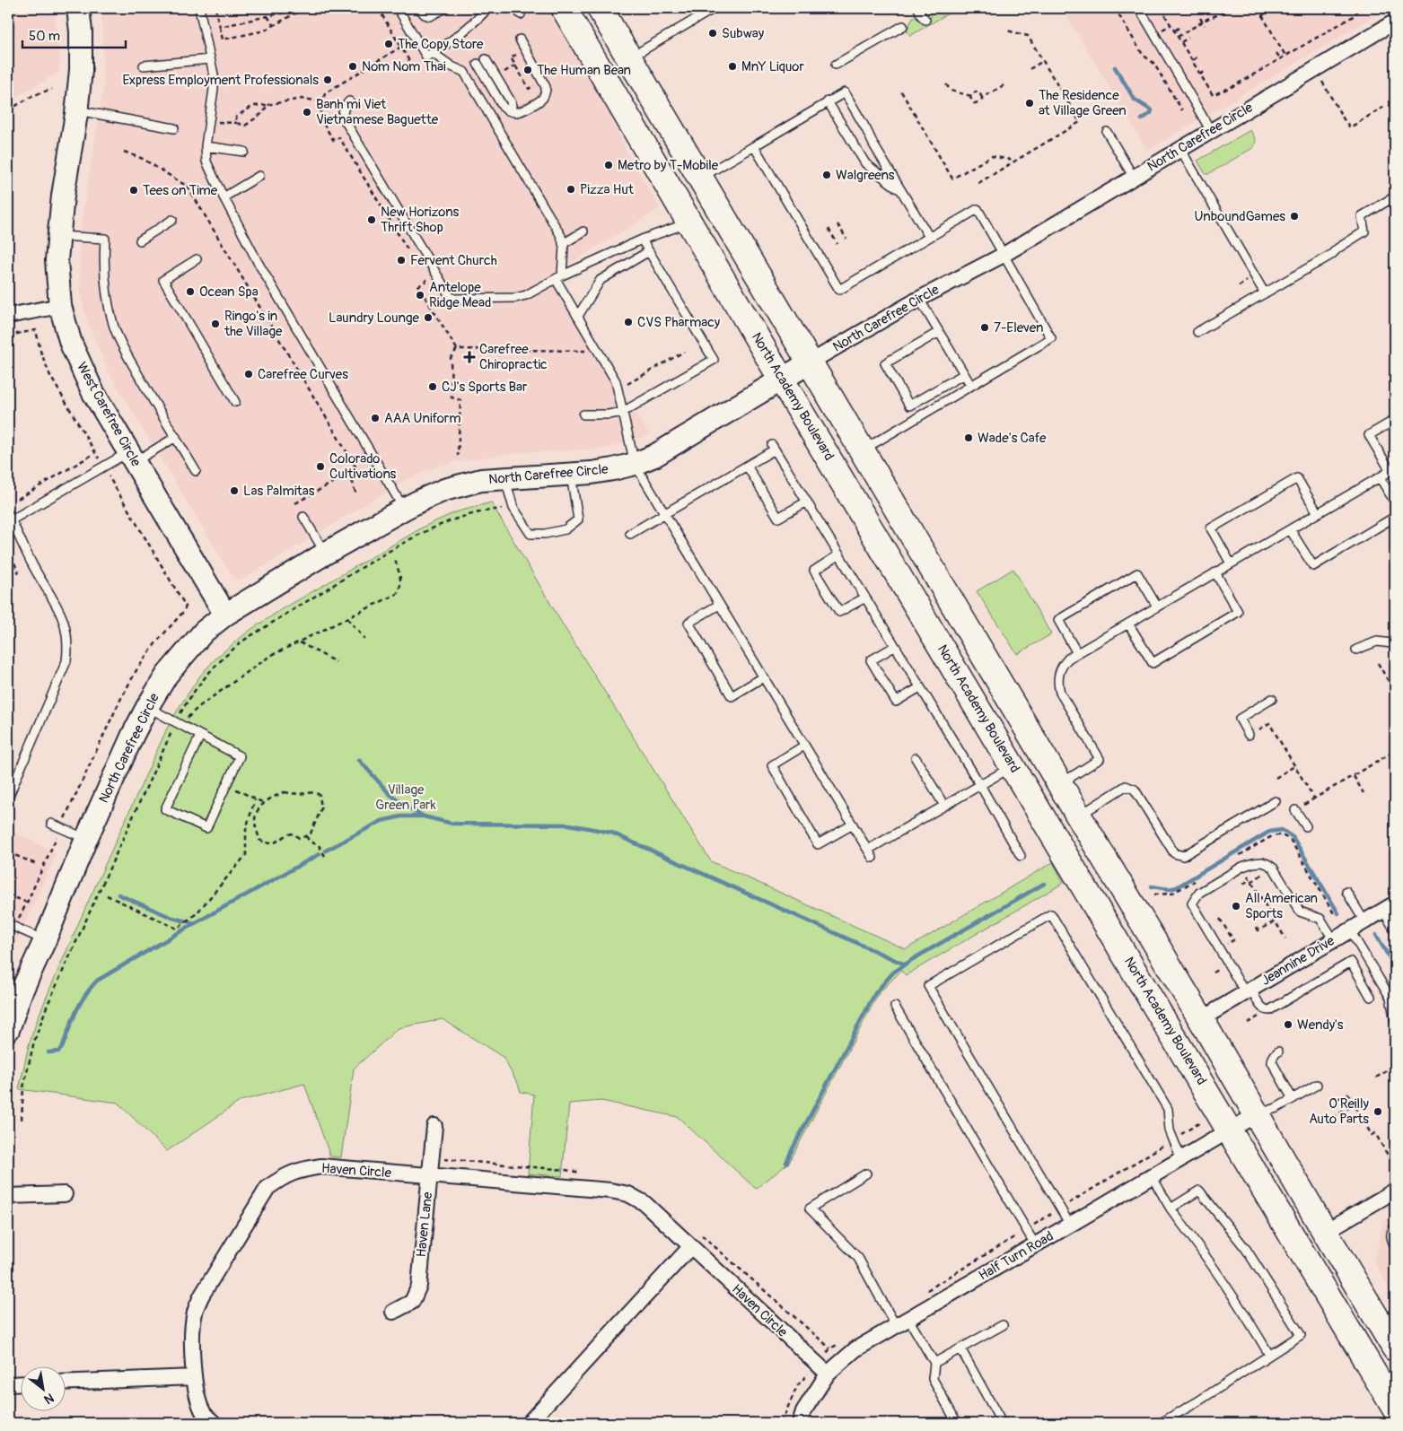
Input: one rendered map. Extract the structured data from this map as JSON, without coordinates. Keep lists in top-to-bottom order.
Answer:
{
  "streets": {
    "highway": ["North Academy Boulevard"],
    "main road": ["North Carefree Circle", "West Carefree Circle"],
    "street": [
      "Jeannine Drive",
      "Haven Circle",
      "Haven Lane",
      "Half Turn Road"
    ]
  },
  "crossings": [
    ["North Carefree Circle", "North Academy Boulevard"],
    ["North Carefree Circle", "West Carefree Circle"],
    ["North Academy Boulevard", "Half Turn Road"],
    ["Haven Circle", "Haven Lane"],
    ["Haven Circle", "Half Turn Road"]
  ],
  "parks": ["Village Green Park"],
  "places": {
    "other": [
      "Subway",
      "The Copy Store",
      "Nom Nom Thai",
      "MnY Liquor",
      "The Human Bean",
      "Express Employment Professionals",
      "The Residence at Village Green",
      "Banh mi Viet Vietnamese Baguette",
      "Metro by T-Mobile",
      "Walgreens",
      "Pizza Hut",
      "Tees on Time",
      "UnboundGames",
      "New Horizons Thrift Shop",
      "Fervent Church",
      "Ocean Spa",
      "Antelope Ridge Mead",
      "Laundry Lounge",
      "CVS Pharmacy",
      "Ringo's in the Village",
      "7-Eleven",
      "Carefree Curves",
      "CJ's Sports Bar",
      "AAA Uniform",
      "Wade's Cafe",
      "Colorado Cultivations",
      "Las Palmitas",
      "All American Sports",
      "Wendy's",
      "O'Reilly Auto Parts"
    ],
    "health": ["Carefree Chiropractic"]
  },
  "scale_bar": "50 m",
  "north": "bottom right"
}
